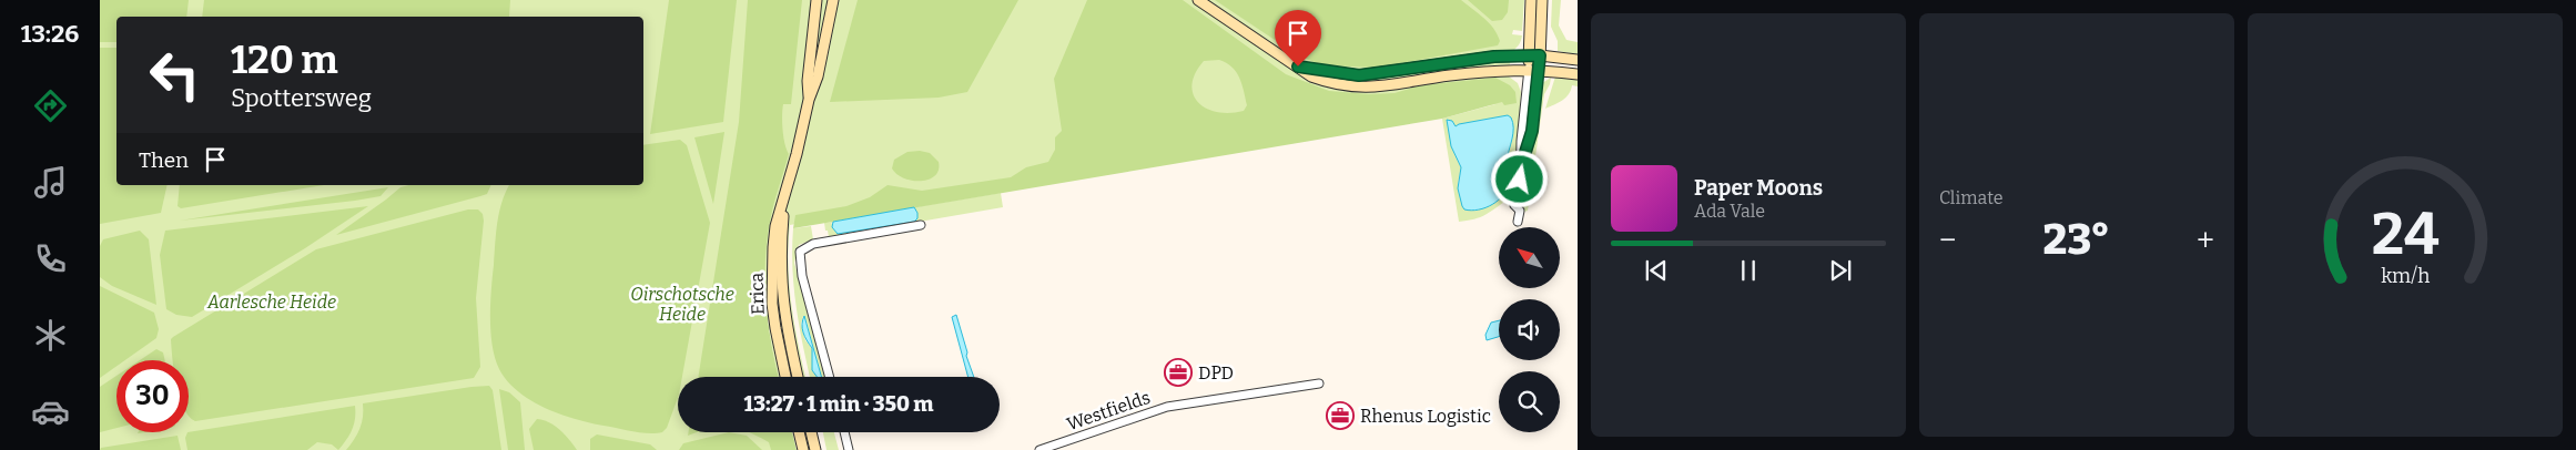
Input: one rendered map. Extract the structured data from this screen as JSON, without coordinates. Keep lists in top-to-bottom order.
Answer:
{
  "streets": {
    "street": ["Erica", "Westfields"]
  },
  "parks": ["Oirschotsche Heide", "Aarlesche Heide"],
  "places": {
    "office": ["DPD", "Rhenus Logistic"]
  },
  "north": "top left",
  "page": {
    "tabs": "13:26",
    "tile": "Climate",
    "turn": ["120 m", "Spottersweg"],
    "then": "Then",
    "song": ["Paper Moons", "Ada Vale"],
    "heat": ["−", "23°", "+"],
    "limit": "30",
    "trip": "13:27 · 1 min · 350 m",
    "gauge": ["24", "km/h"]
  }
}
